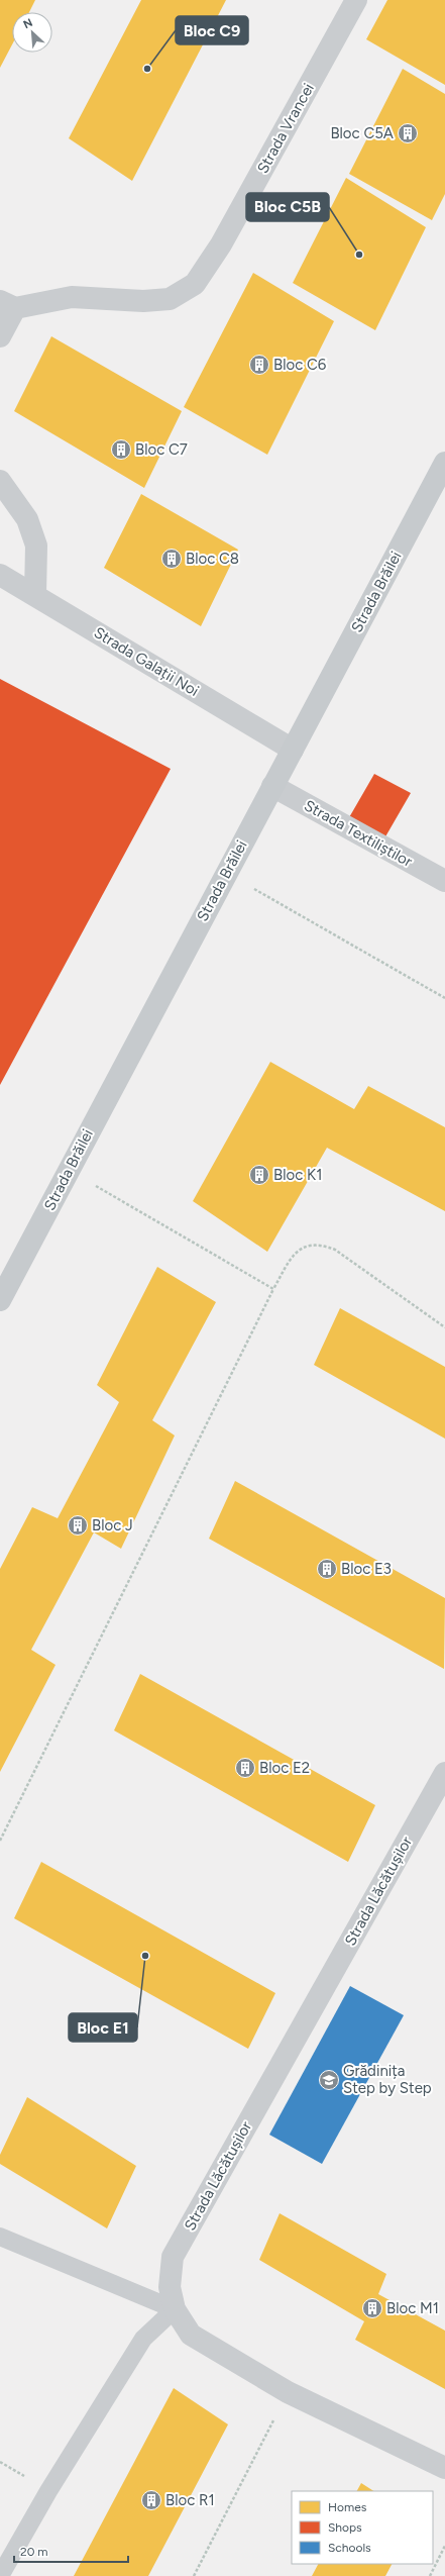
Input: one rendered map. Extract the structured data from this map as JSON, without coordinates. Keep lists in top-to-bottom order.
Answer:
{
  "streets": {
    "main road": ["Strada Brăilei"],
    "street": [
      "Strada Vrancei",
      "Strada Galații Noi",
      "Strada Textiliștilor",
      "Strada Lăcătușilor"
    ]
  },
  "crossings": [
    ["Strada Brăilei", "Strada Galații Noi"],
    ["Strada Brăilei", "Strada Textiliștilor"]
  ],
  "places": {
    "other": ["Bloc C9", "Bloc C5B", "Bloc E1"],
    "building": [
      "Bloc C5A",
      "Bloc C6",
      "Bloc C7",
      "Bloc C8",
      "Bloc K1",
      "Bloc J",
      "Bloc E3",
      "Bloc E2",
      "Bloc M1",
      "Bloc R1"
    ],
    "school or university": ["Grădinița Step by Step"]
  },
  "legend": ["Homes", "Shops", "Schools"],
  "scale_bar": "20 m",
  "north": "top left"
}
